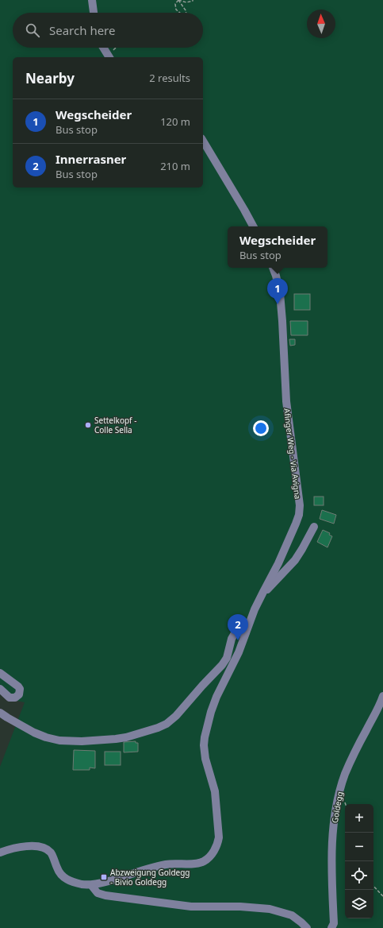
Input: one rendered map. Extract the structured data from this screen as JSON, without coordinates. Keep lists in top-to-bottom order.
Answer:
{
  "streets": {
    "street": ["Afinger Weg - Via Avigna", "Goldegg"]
  },
  "places": {
    "other": ["Settelkopf - Colle Sella"],
    "transit": ["Abzweigung Goldegg - Bivio Goldegg"]
  },
  "north": "top",
  "page": {
    "search": "Search here",
    "heading": ["Nearby", "2 results"],
    "list": [
      {
        "mark": "1",
        "name": "Wegscheider",
        "note": "Bus stop",
        "value": "120 m"
      },
      {
        "mark": "2",
        "name": "Innerrasner",
        "note": "Bus stop",
        "value": "210 m"
      }
    ],
    "popup": ["Wegscheider", "Bus stop"],
    "pins": ["1", "2"],
    "map_buttons": ["+", "−"]
  }
}
